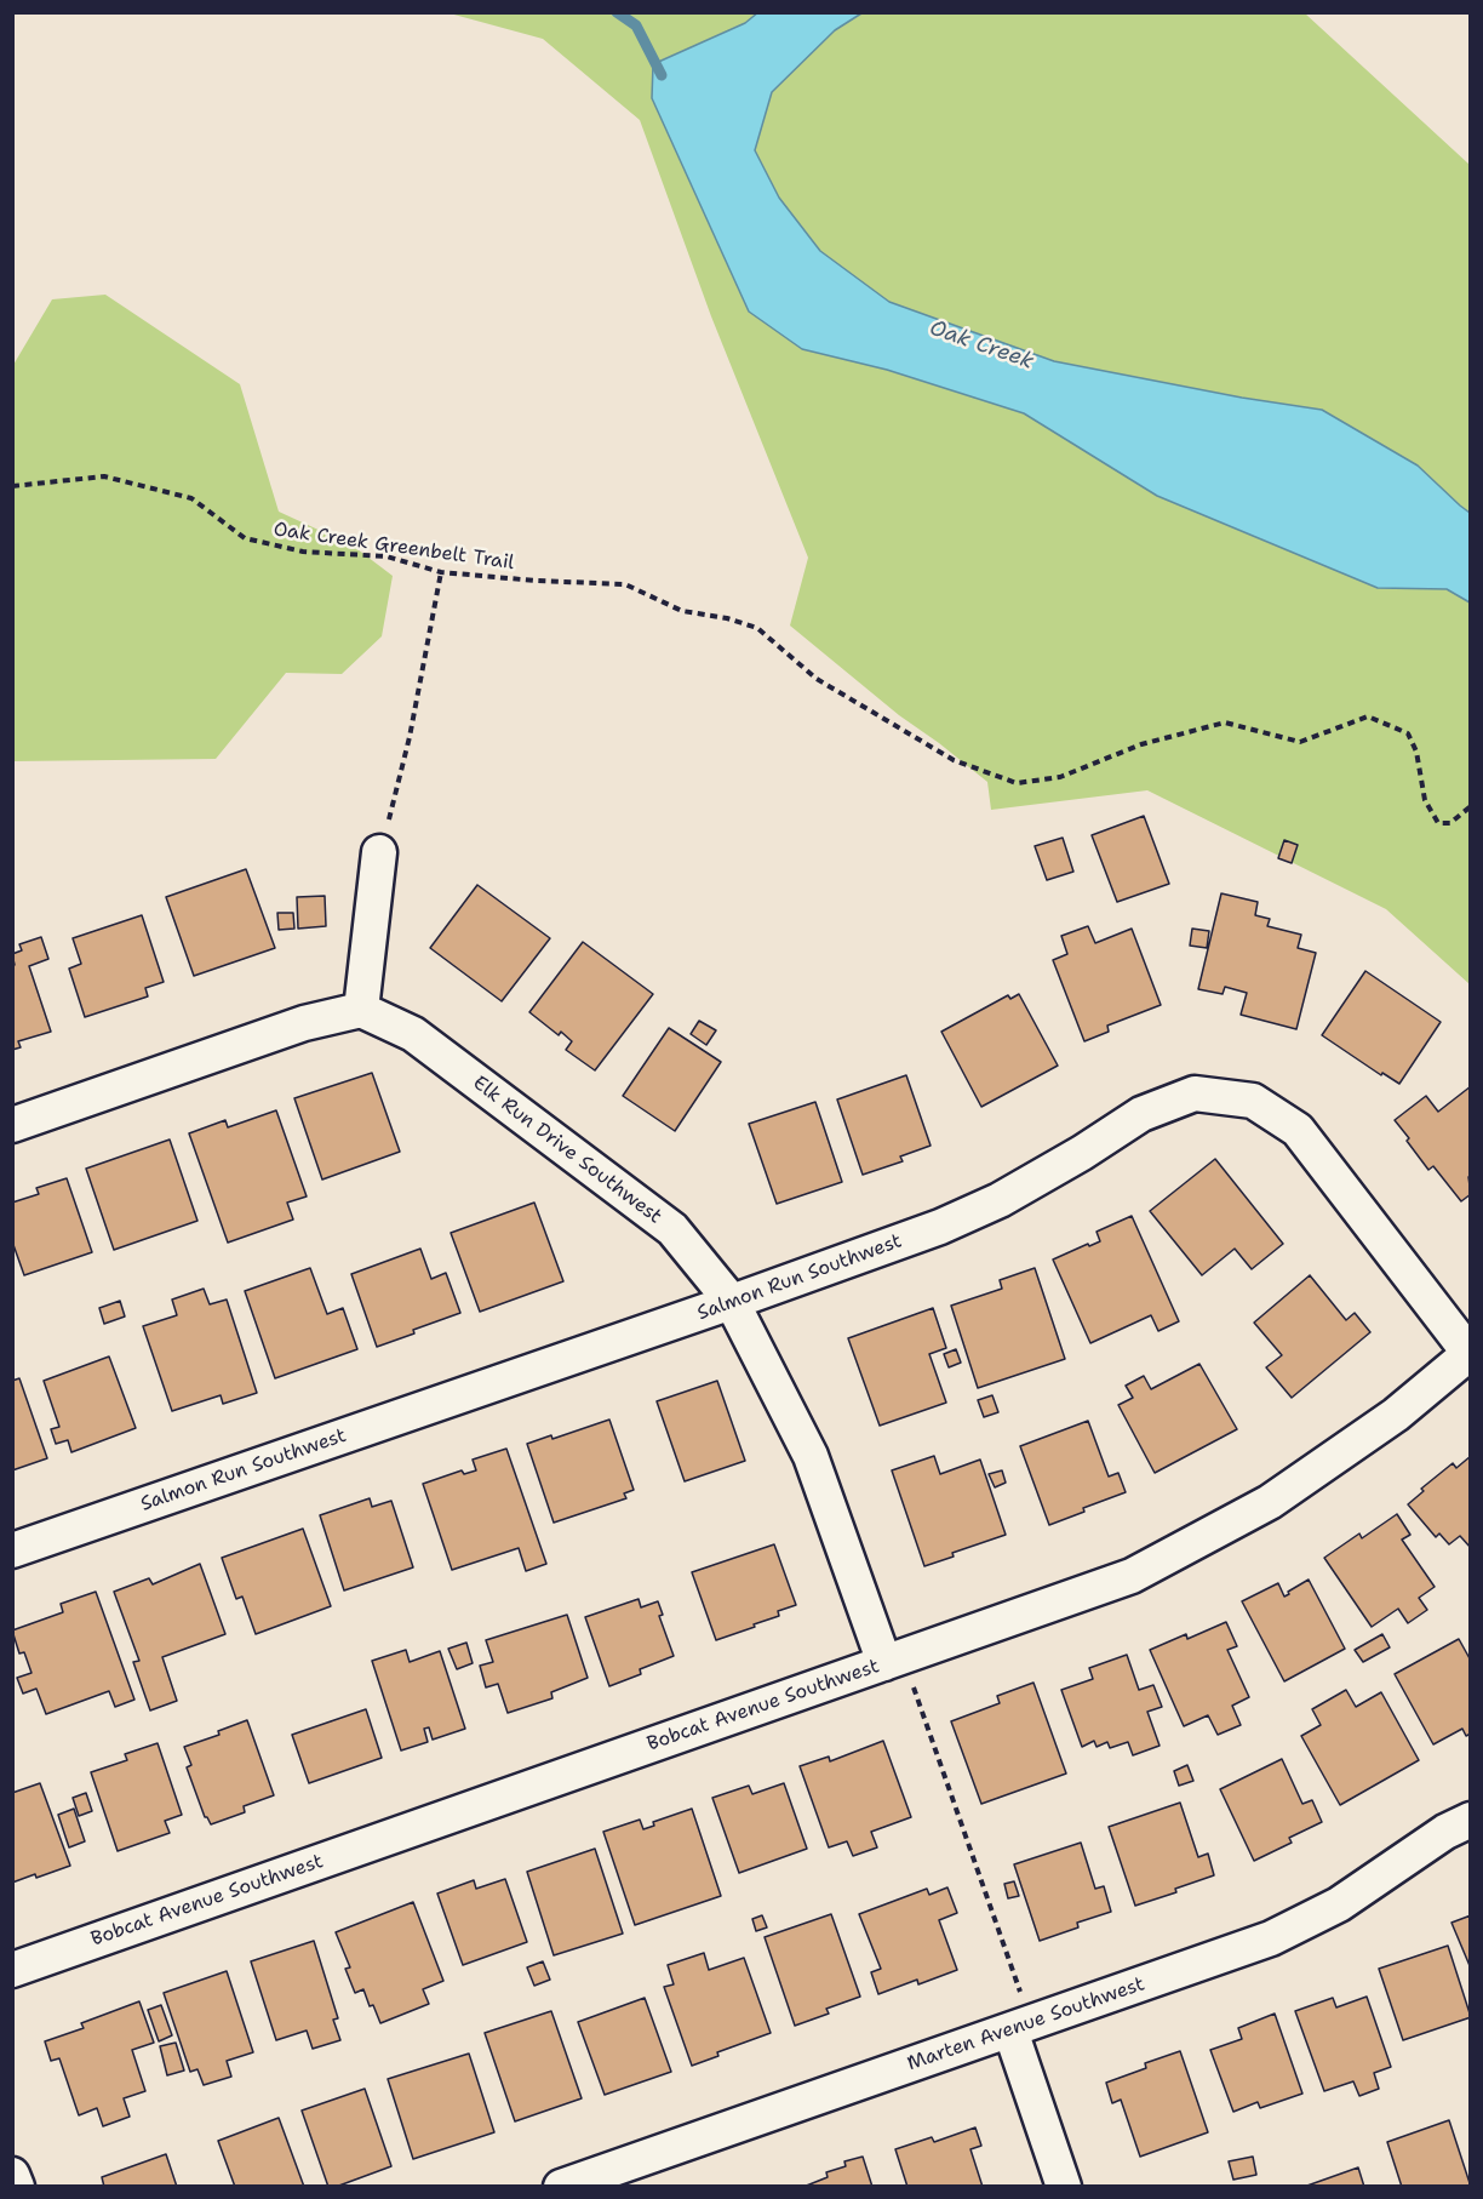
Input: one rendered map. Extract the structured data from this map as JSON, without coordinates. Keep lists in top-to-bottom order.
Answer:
{
  "streets": {
    "street": [
      "Elk Run Drive Southwest",
      "Salmon Run Southwest",
      "Bobcat Avenue Southwest",
      "Marten Avenue Southwest"
    ],
    "path": ["Oak Creek Greenbelt Trail"]
  },
  "crossings": [
    ["Elk Run Drive Southwest", "Salmon Run Southwest"],
    ["Elk Run Drive Southwest", "Bobcat Avenue Southwest"],
    ["Salmon Run Southwest", "Bobcat Avenue Southwest"]
  ],
  "water": ["Oak Creek"]
}
